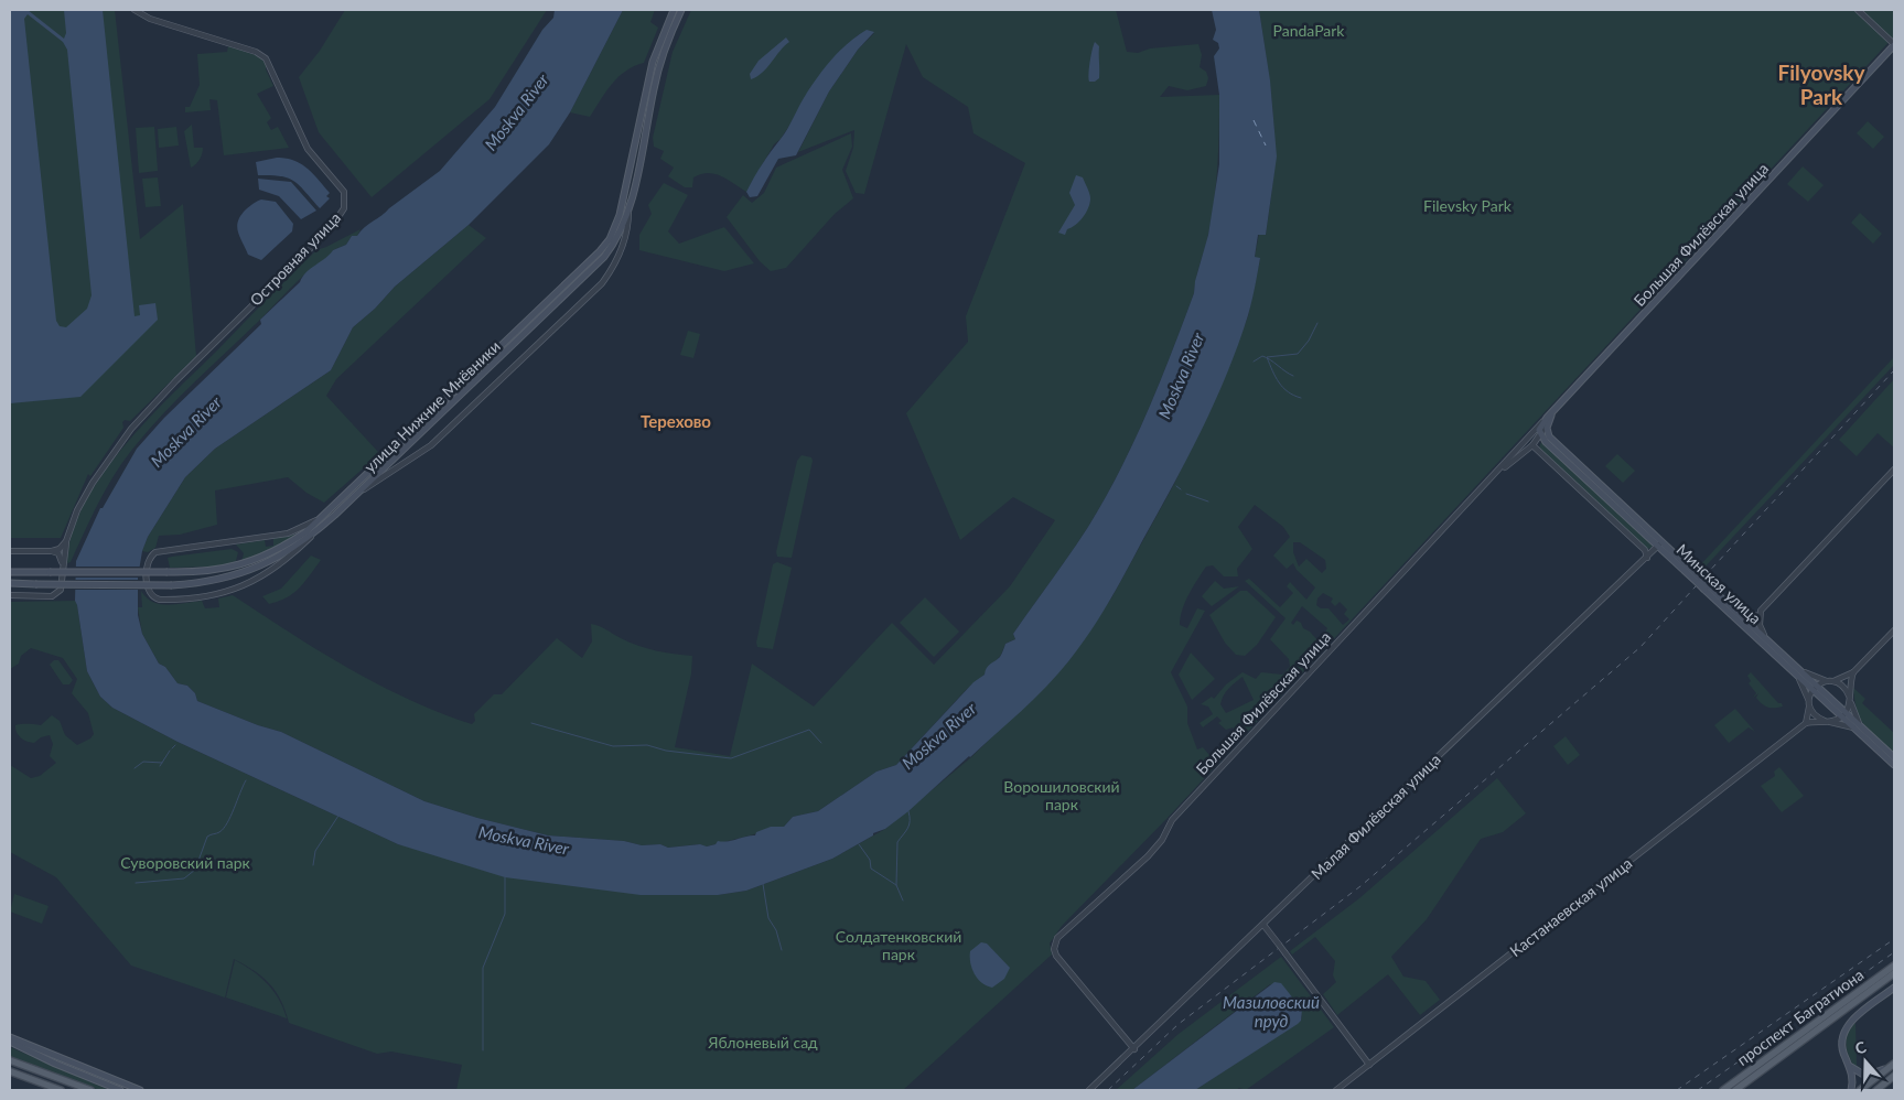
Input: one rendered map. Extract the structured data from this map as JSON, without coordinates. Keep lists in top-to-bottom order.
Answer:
{
  "streets": {
    "main road": [
      "Большая Филёвская улица",
      "улица Нижние Мнёвники",
      "Минская улица",
      "проспект Багратиона"
    ],
    "street": ["Островная улица", "Малая Филёвская улица", "Кастанаевская улица"]
  },
  "crossings": [
    ["Большая Филёвская улица", "Минская улица"],
    ["Большая Филёвская улица", "Малая Филёвская улица"],
    ["Минская улица", "Малая Филёвская улица"]
  ],
  "districts": ["Filyovsky Park", "Терехово"],
  "water": ["Moskva River", "Мазиловский пруд"],
  "parks": [
    "PandaPark",
    "Filevsky Park",
    "Ворошиловский парк",
    "Суворовский парк",
    "Солдатенковский парк",
    "Яблоневый сад"
  ],
  "north": "top"
}
